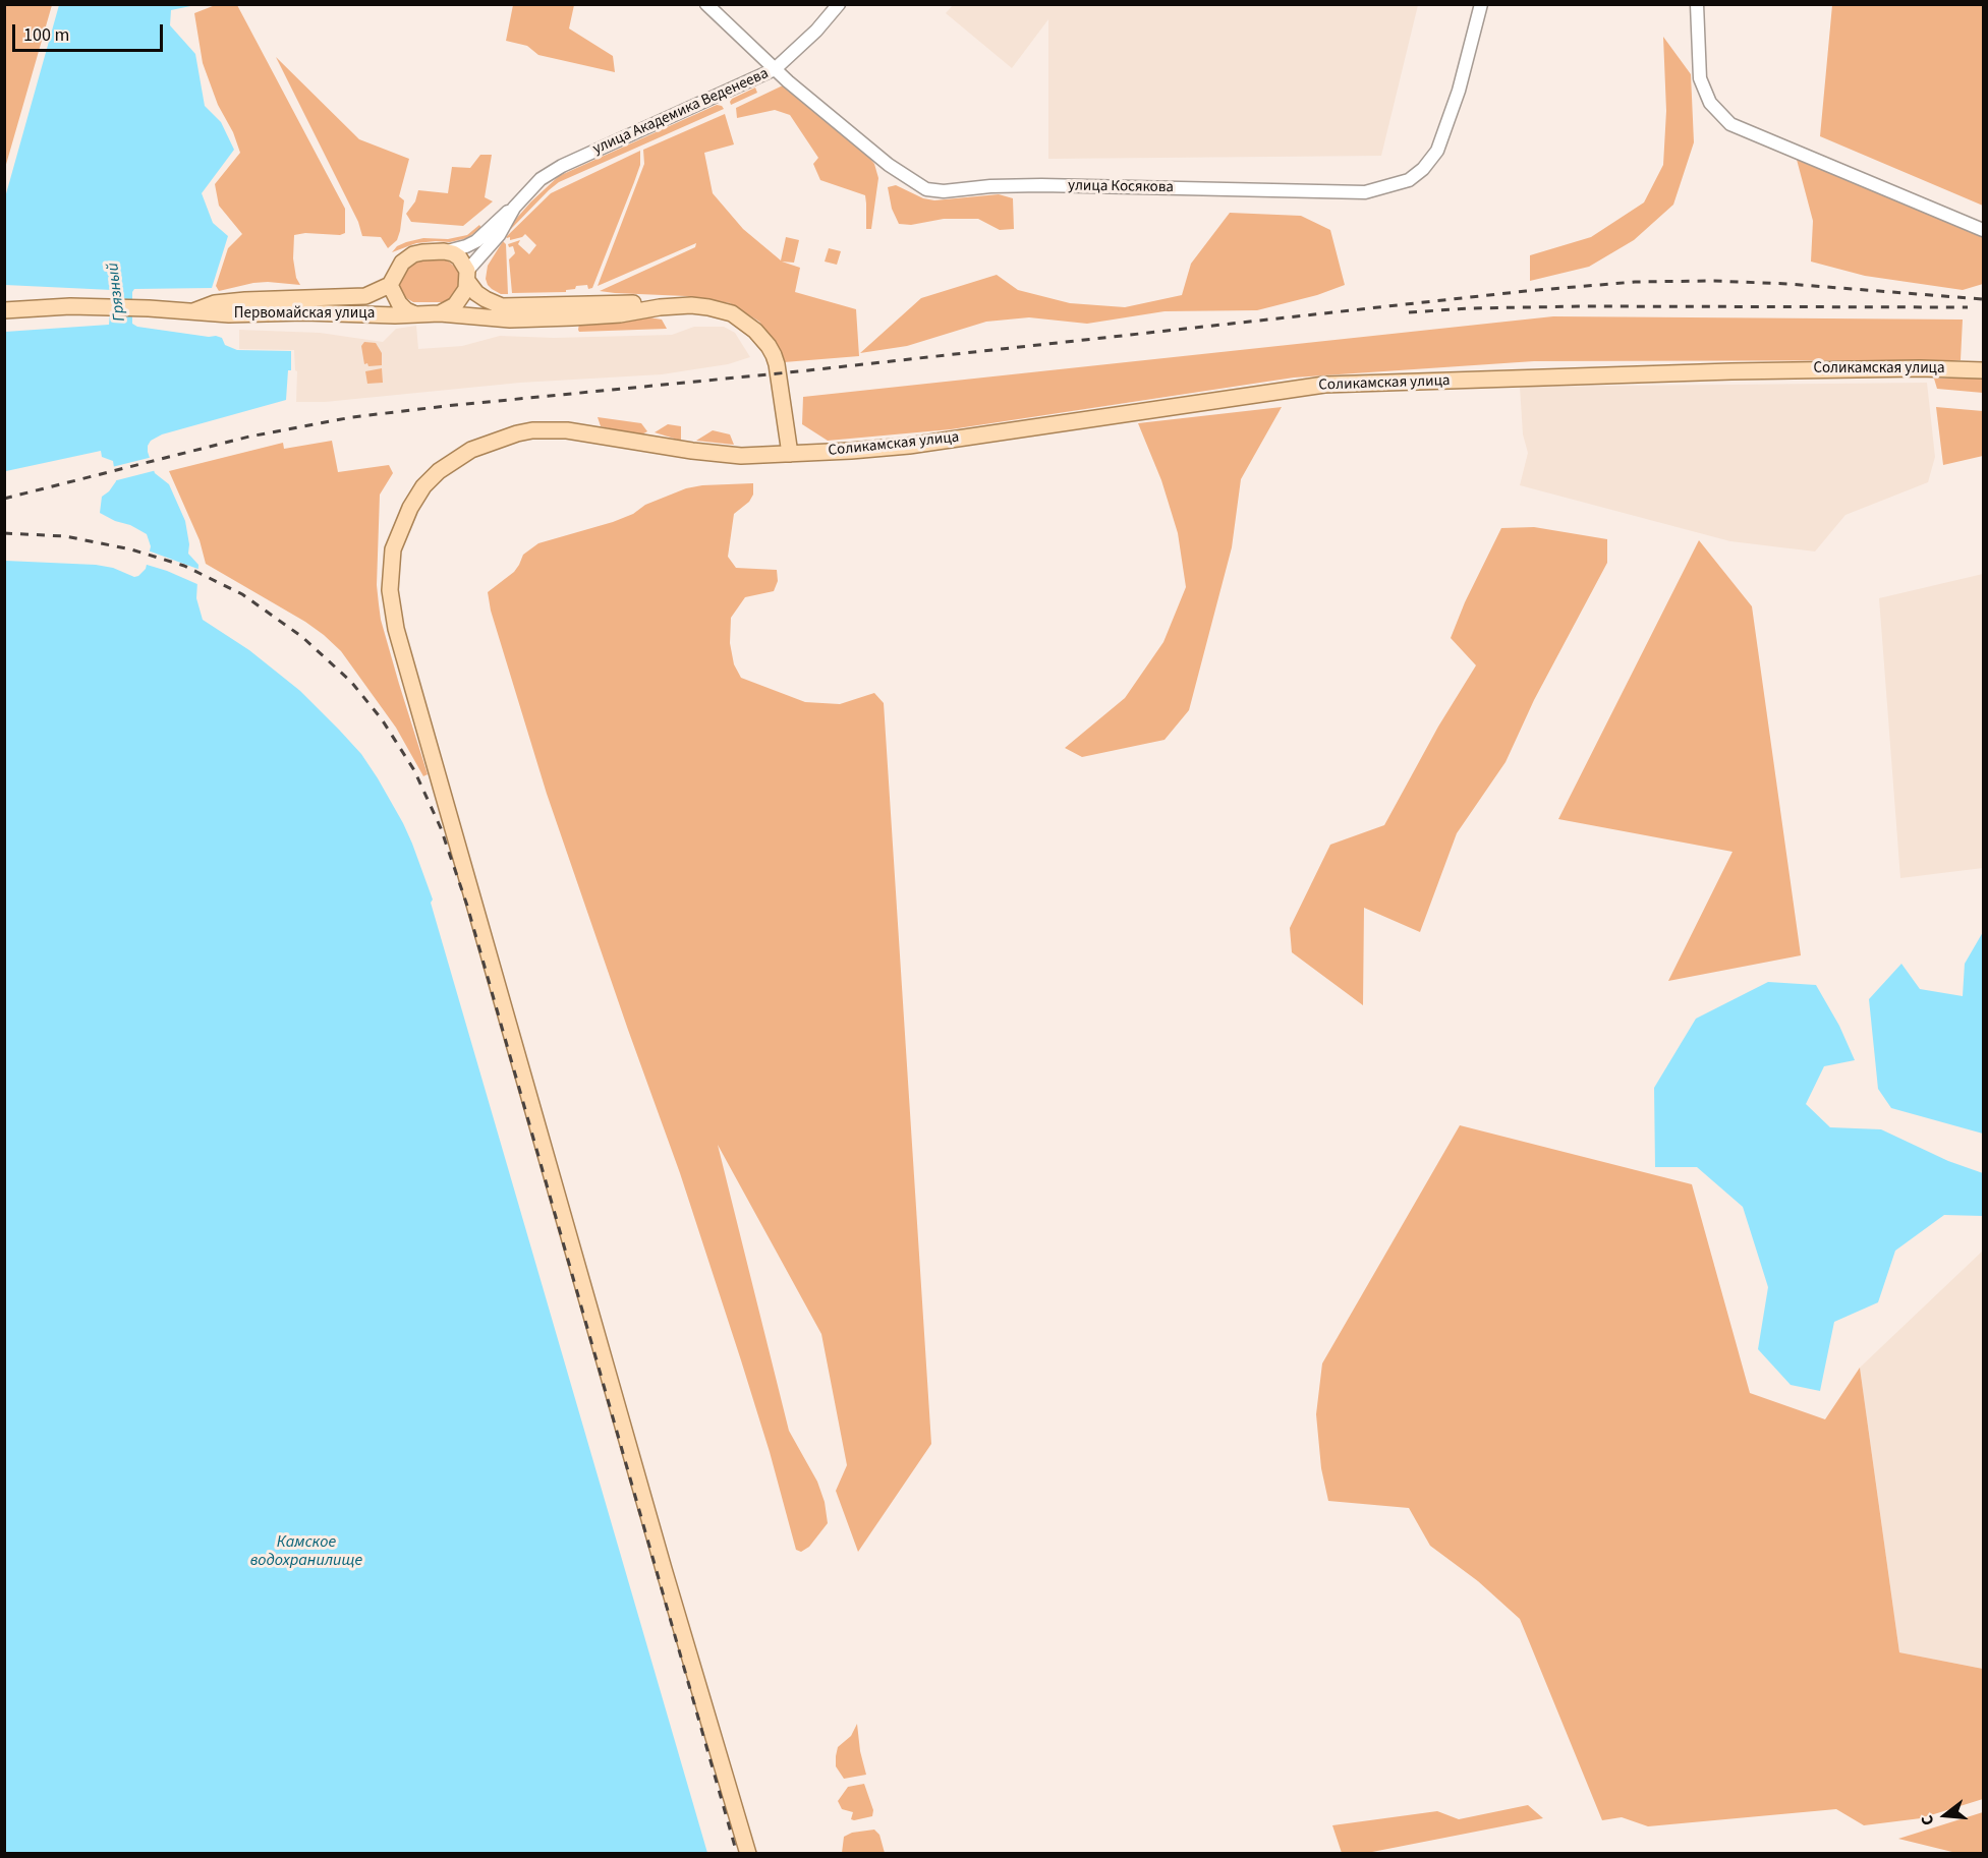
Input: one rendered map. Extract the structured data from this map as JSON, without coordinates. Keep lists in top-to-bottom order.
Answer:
{
  "streets": {
    "main road": ["Первомайская улица", "Соликамская улица"],
    "street": ["улица Академика Веденеева", "улица Косякова"]
  },
  "crossings": [
    ["улица Академика Веденеева", "улица Косякова"]
  ],
  "water": ["Грязный", "Камское водохранилище"],
  "scale_bar": "100 m",
  "north": "left"
}
